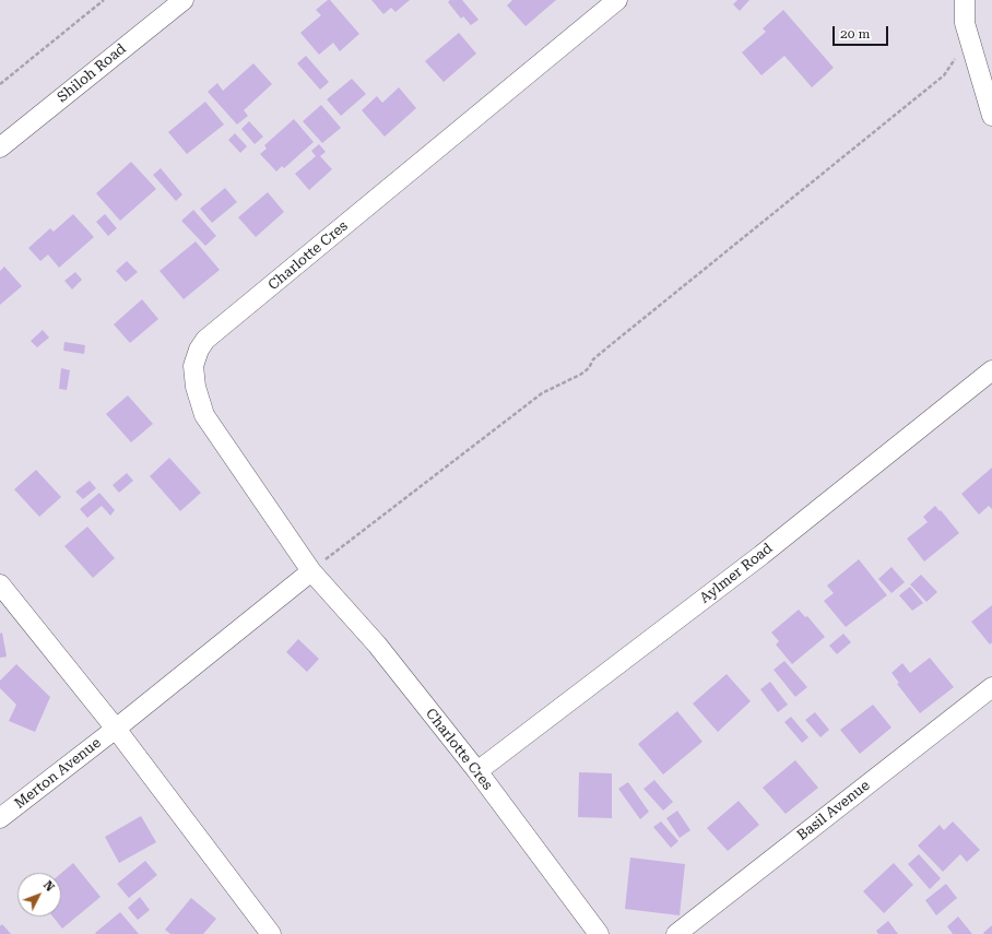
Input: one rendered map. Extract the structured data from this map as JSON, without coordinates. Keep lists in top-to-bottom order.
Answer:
{
  "streets": {
    "street": [
      "Shiloh Road",
      "Charlotte Cres",
      "Aylmer Road",
      "Merton Avenue",
      "Basil Avenue"
    ]
  },
  "crossings": [
    ["Charlotte Cres", "Aylmer Road"]
  ],
  "scale_bar": "20 m",
  "north": "top right"
}
